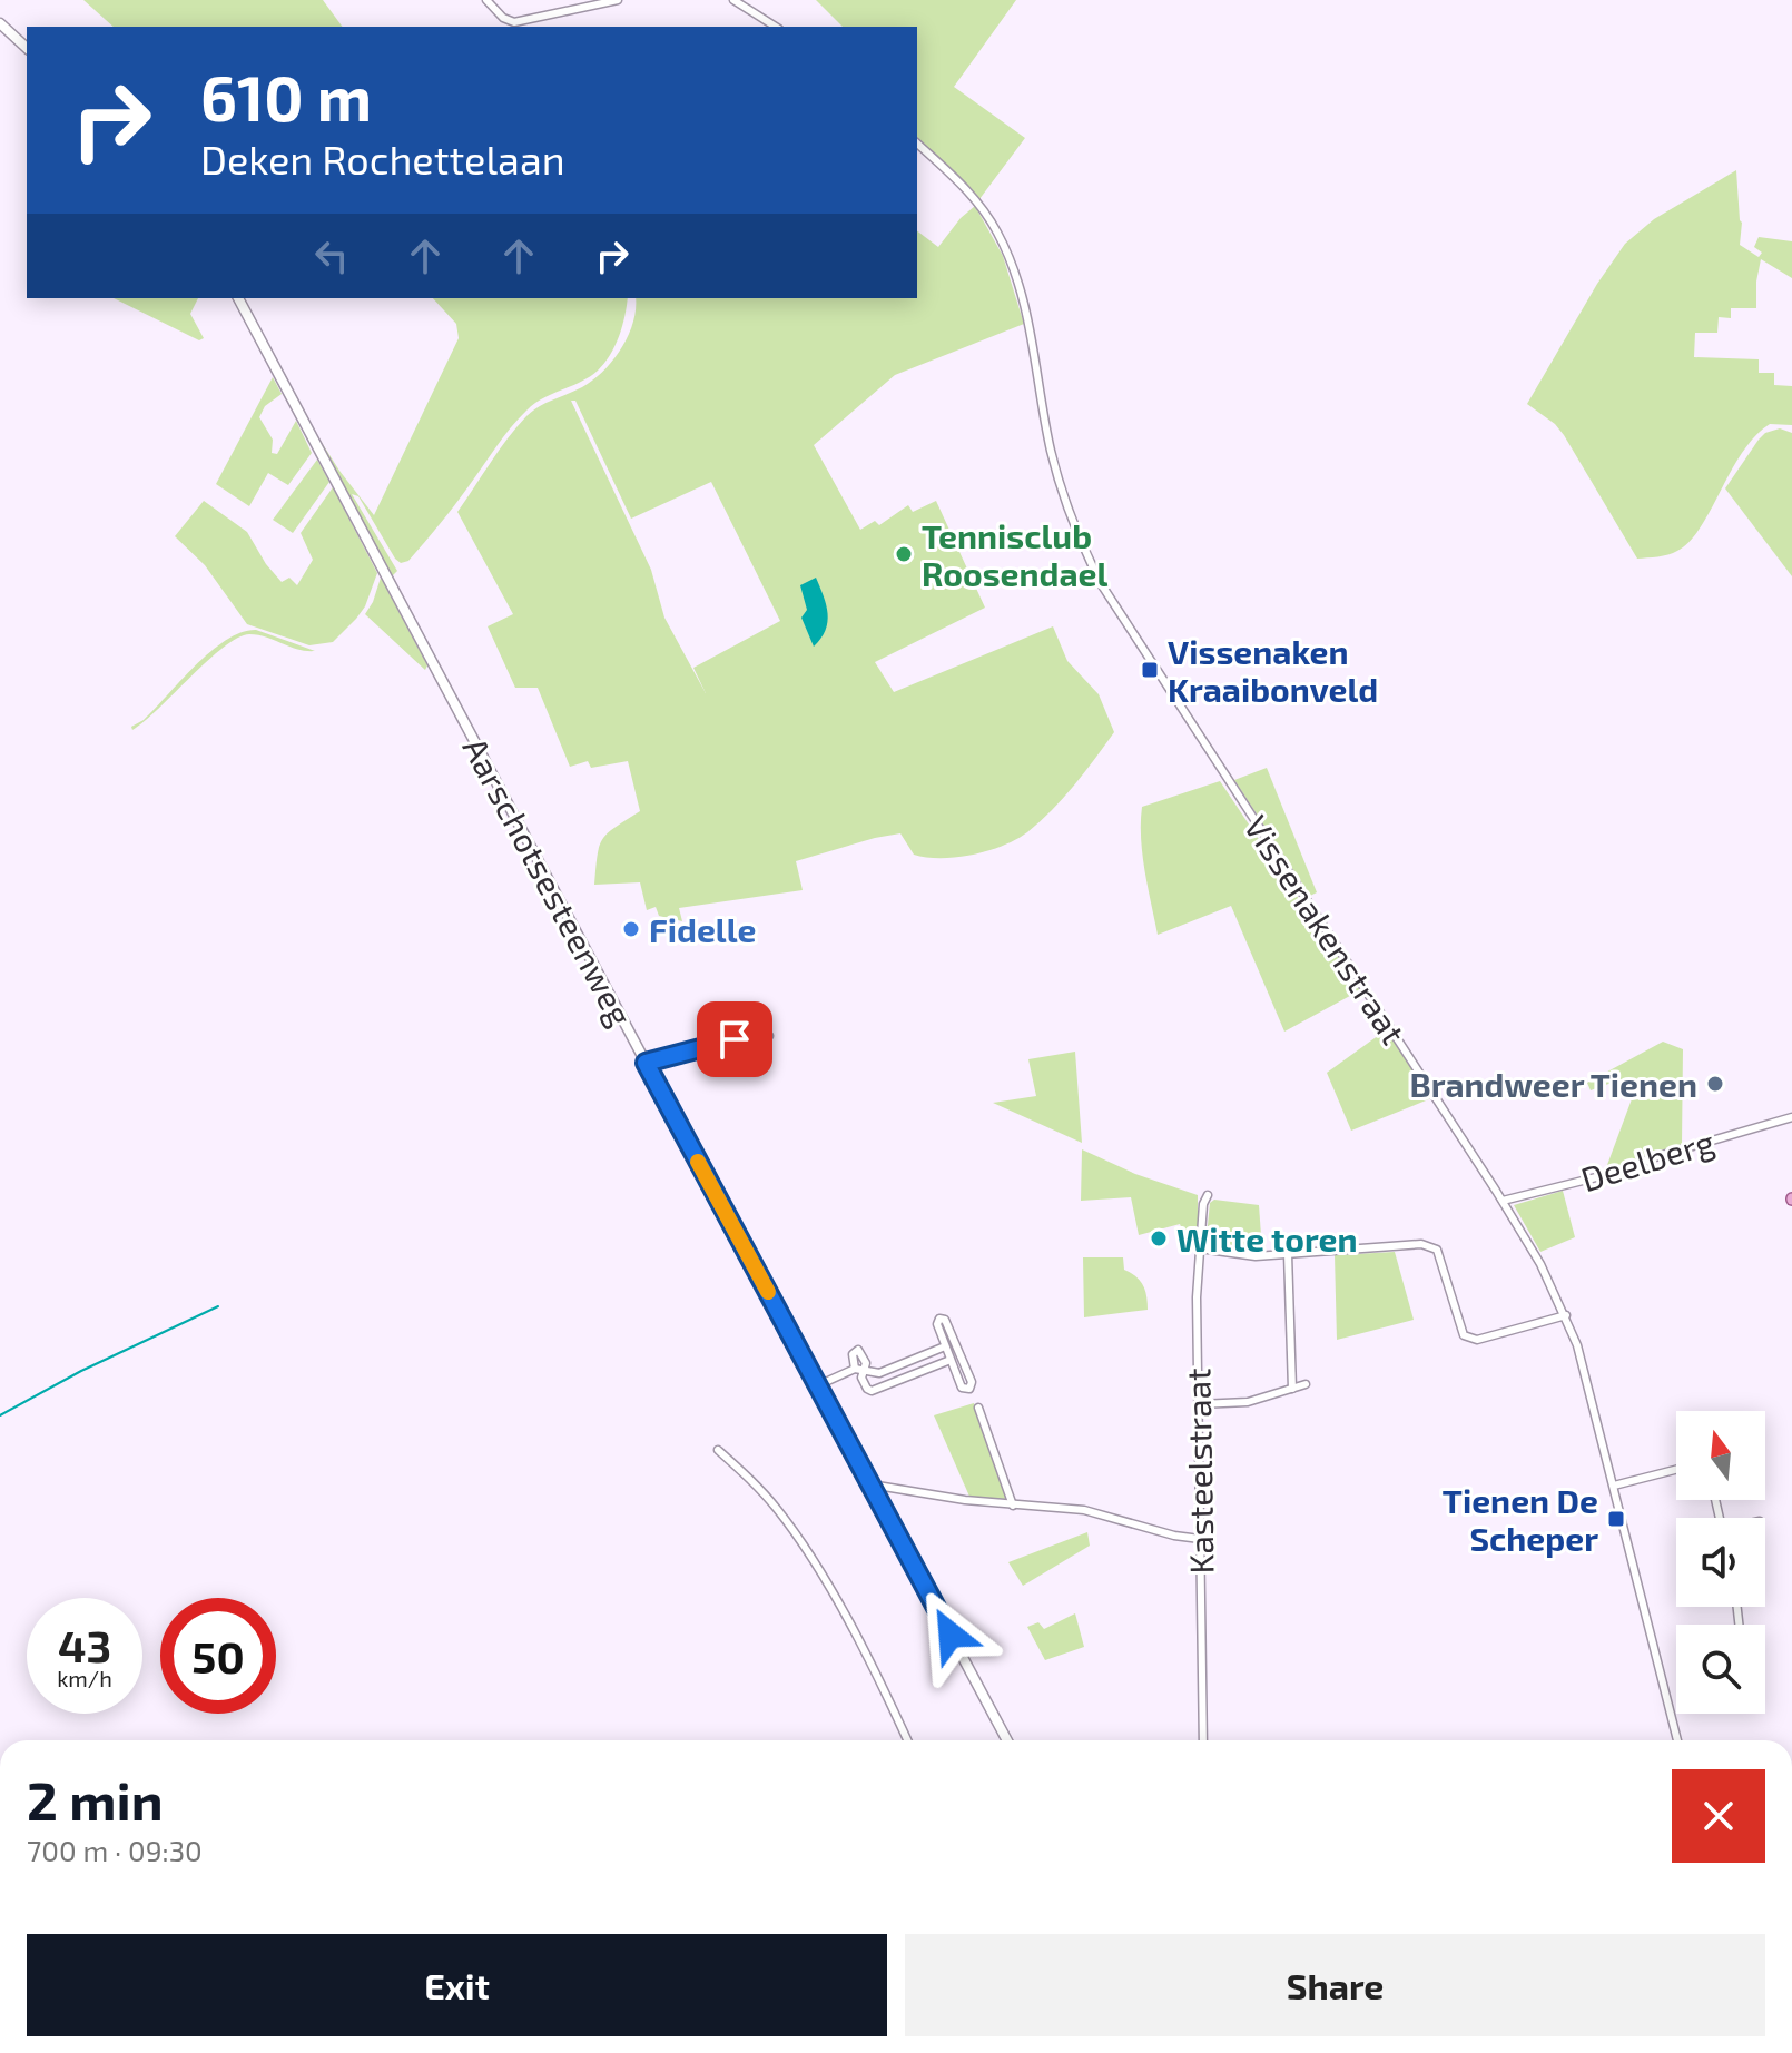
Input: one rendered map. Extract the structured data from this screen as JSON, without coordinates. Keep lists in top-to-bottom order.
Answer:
{
  "streets": {
    "main road": ["Aarschotsesteenweg"],
    "street": ["Vissenakenstraat", "Deelberg", "Kasteelstraat"]
  },
  "crossings": [
    ["Vissenakenstraat", "Deelberg"]
  ],
  "places": {
    "other": [
      "Tennisclub Roosendael",
      "Fidelle",
      "Brandweer Tienen",
      "Witte toren"
    ],
    "transit": ["Vissenaken Kraaibonveld", "Tienen De Scheper"]
  },
  "north": "top",
  "page": {
    "turn": ["610 m", "Deken Rochettelaan"],
    "speed": "43 km/h",
    "limit": "50",
    "heading": ["2 min", "700 m · 09:30"],
    "buttons": ["Exit", "Share"]
  }
}
